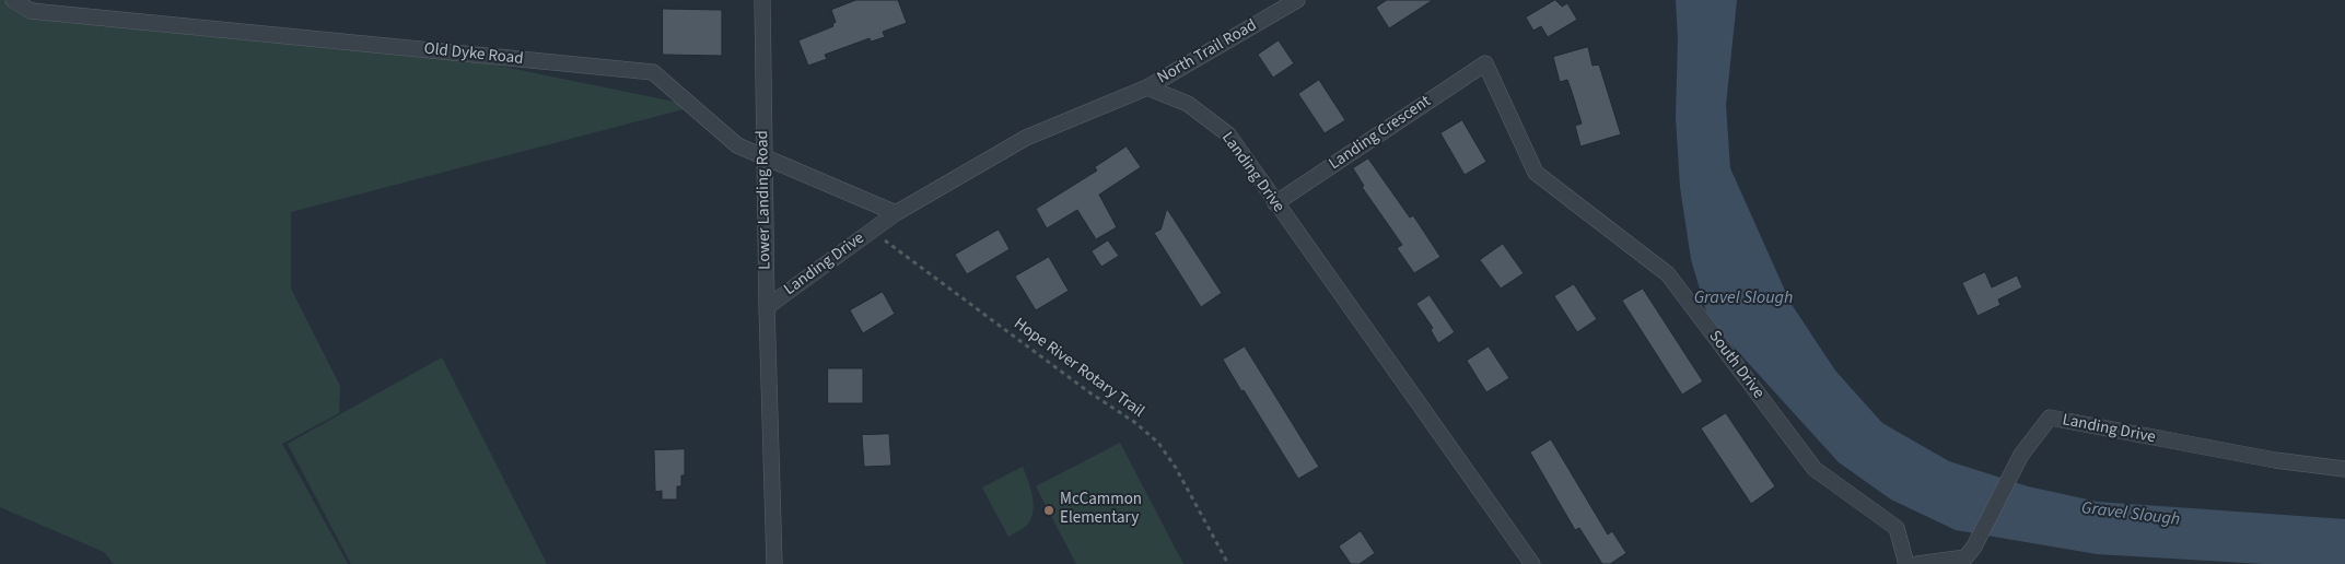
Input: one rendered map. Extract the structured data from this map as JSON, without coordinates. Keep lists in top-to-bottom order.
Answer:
{
  "streets": {
    "street": [
      "North Trail Road",
      "Old Dyke Road",
      "Landing Crescent",
      "Landing Drive",
      "Lower Landing Road",
      "South Drive"
    ],
    "path": ["Hope River Rotary Trail"]
  },
  "crossings": [
    ["North Trail Road", "Landing Drive"],
    ["Old Dyke Road", "Landing Drive"],
    ["Old Dyke Road", "Lower Landing Road"],
    ["Landing Crescent", "Landing Drive"],
    ["Landing Crescent", "South Drive"],
    ["Landing Drive", "Lower Landing Road"],
    ["Landing Drive", "Hope River Rotary Trail"]
  ],
  "water": ["Gravel Slough"],
  "places": ["McCammon Elementary"]
}
